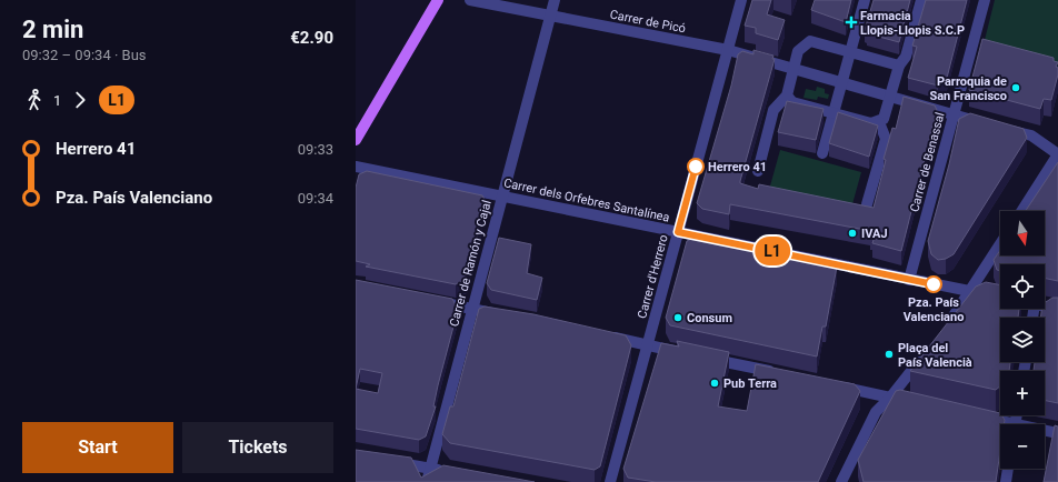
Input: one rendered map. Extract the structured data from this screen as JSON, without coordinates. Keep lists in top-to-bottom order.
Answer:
{
  "streets": {
    "street": [
      "Carrer de Picó",
      "Carrer de Benassal",
      "Carrer dels Orfebres Santalínea",
      "Carrer de Ramón y Cajal",
      "Carrer d'Herrero"
    ]
  },
  "crossings": [
    ["Carrer de Picó", "Carrer de Benassal"],
    ["Carrer de Picó", "Carrer de Ramón y Cajal"],
    ["Carrer de Picó", "Carrer d'Herrero"],
    ["Carrer de Benassal", "Carrer dels Orfebres Santalínea"],
    ["Carrer dels Orfebres Santalínea", "Carrer de Ramón y Cajal"],
    ["Carrer dels Orfebres Santalínea", "Carrer d'Herrero"]
  ],
  "places": {
    "health": ["Farmacia Llopis-Llopis S.C.P"],
    "other": [
      "Parroquia de San Francisco",
      "Herrero 41",
      "IVAJ",
      "Pza. País Valenciano",
      "Consum",
      "Plaça del País Valencià",
      "Pub Terra"
    ]
  },
  "lines": ["bus line L1"],
  "north": "bottom",
  "page": {
    "heading": ["2 min", "09:32 – 09:34 · Bus", "€2.90"],
    "on_map": "L1",
    "legs": ["1", "L1"],
    "list": [
      {
        "name": "Herrero 41",
        "value": "09:33"
      },
      {
        "name": "Pza. País Valenciano",
        "value": "09:34"
      }
    ],
    "map_buttons": ["+", "−"],
    "buttons": ["Start", "Tickets"]
  }
}
